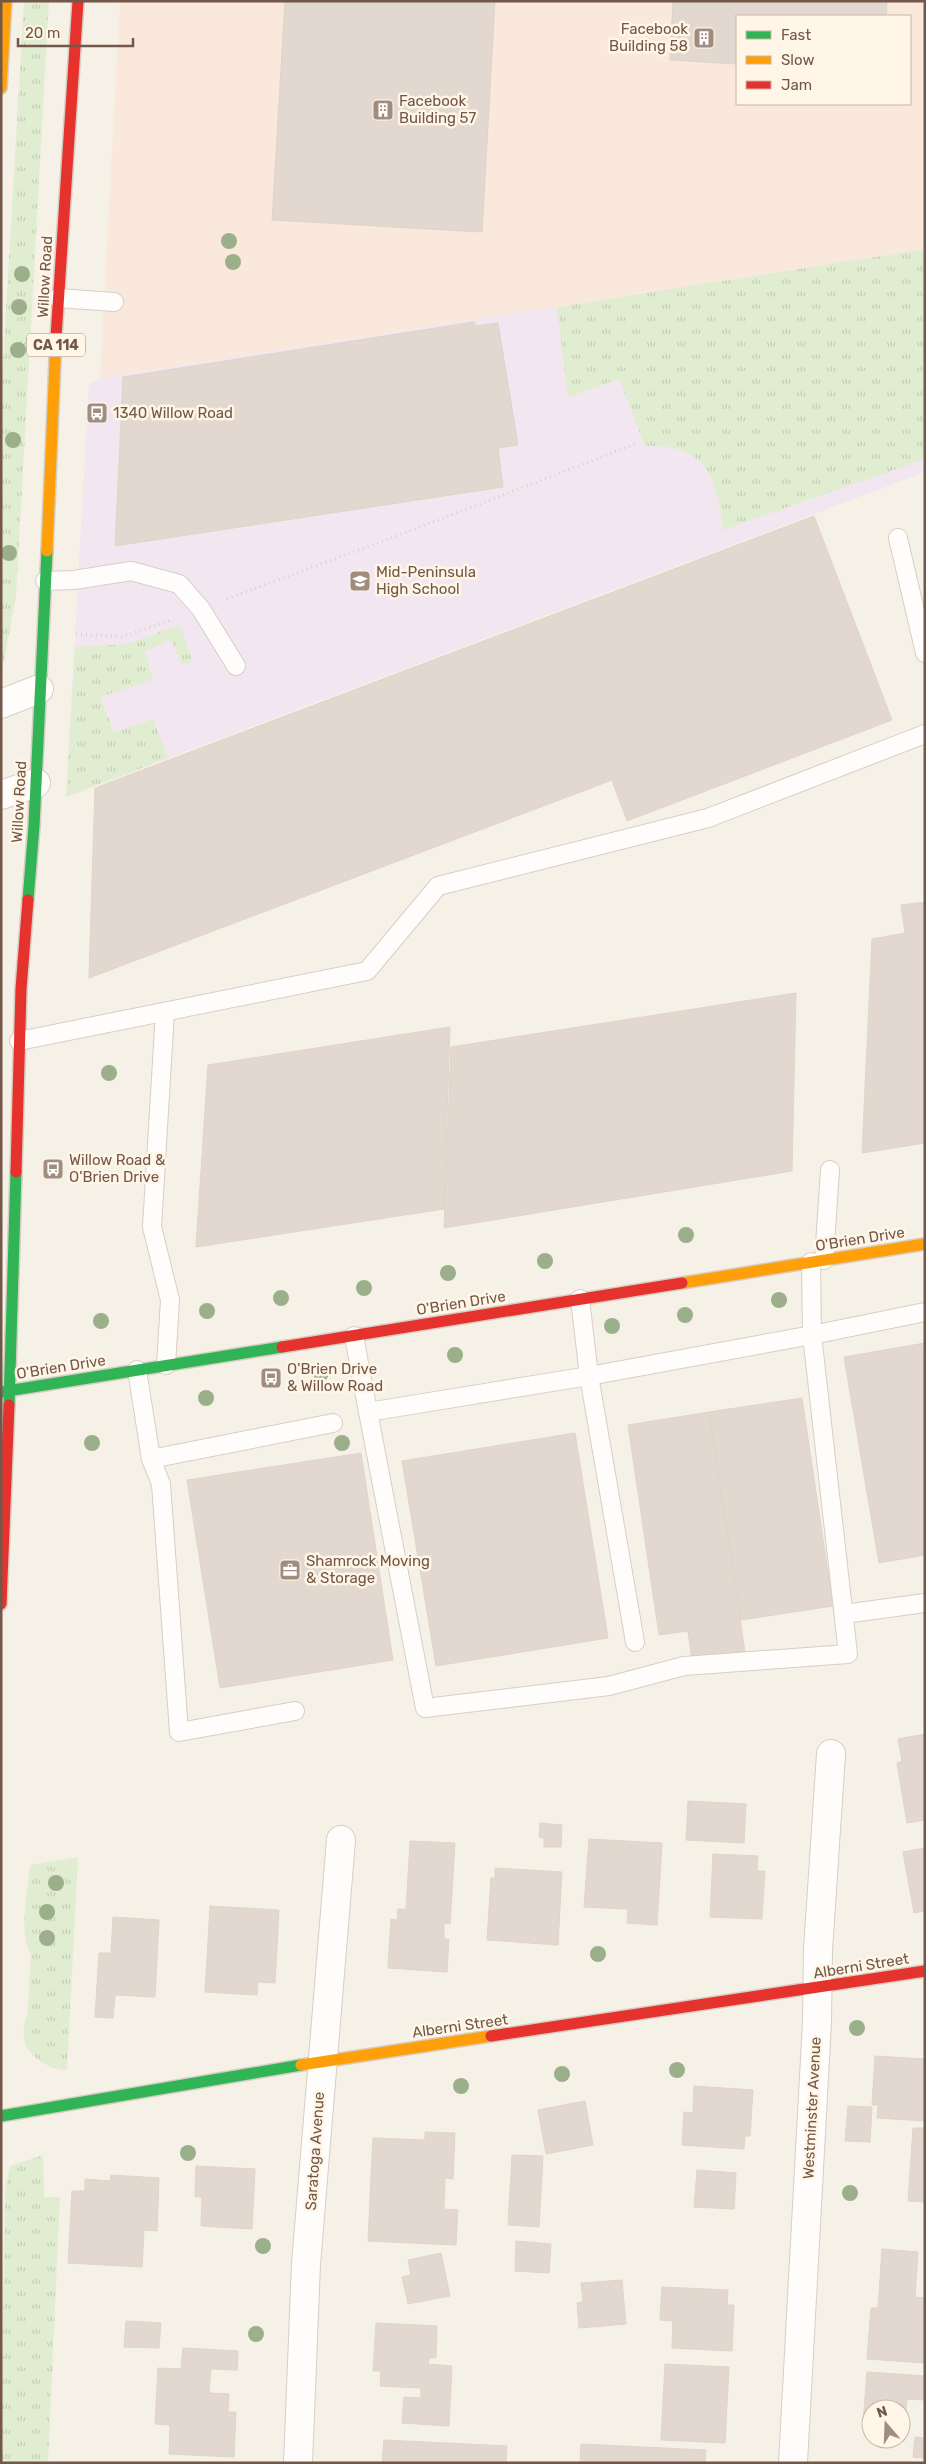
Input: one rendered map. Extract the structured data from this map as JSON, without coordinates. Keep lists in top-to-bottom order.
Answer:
{
  "streets": {
    "street": [
      "Willow Road",
      "CA 114",
      "O'Brien Drive",
      "Alberni Street",
      "Westminster Avenue",
      "Saratoga Avenue"
    ]
  },
  "crossings": [
    ["Willow Road", "O'Brien Drive"],
    ["Alberni Street", "Westminster Avenue"],
    ["Alberni Street", "Saratoga Avenue"]
  ],
  "places": {
    "building": ["Facebook Building 58", "Facebook Building 57"],
    "bus stop": ["1340 Willow Road", "Willow Road & O'Brien Drive", "O'Brien Drive & Willow Road"],
    "school or university": ["Mid-Peninsula High School"],
    "office": ["Shamrock Moving & Storage"]
  },
  "legend": ["Fast", "Slow", "Jam"],
  "scale_bar": "20 m",
  "north": "top"
}
